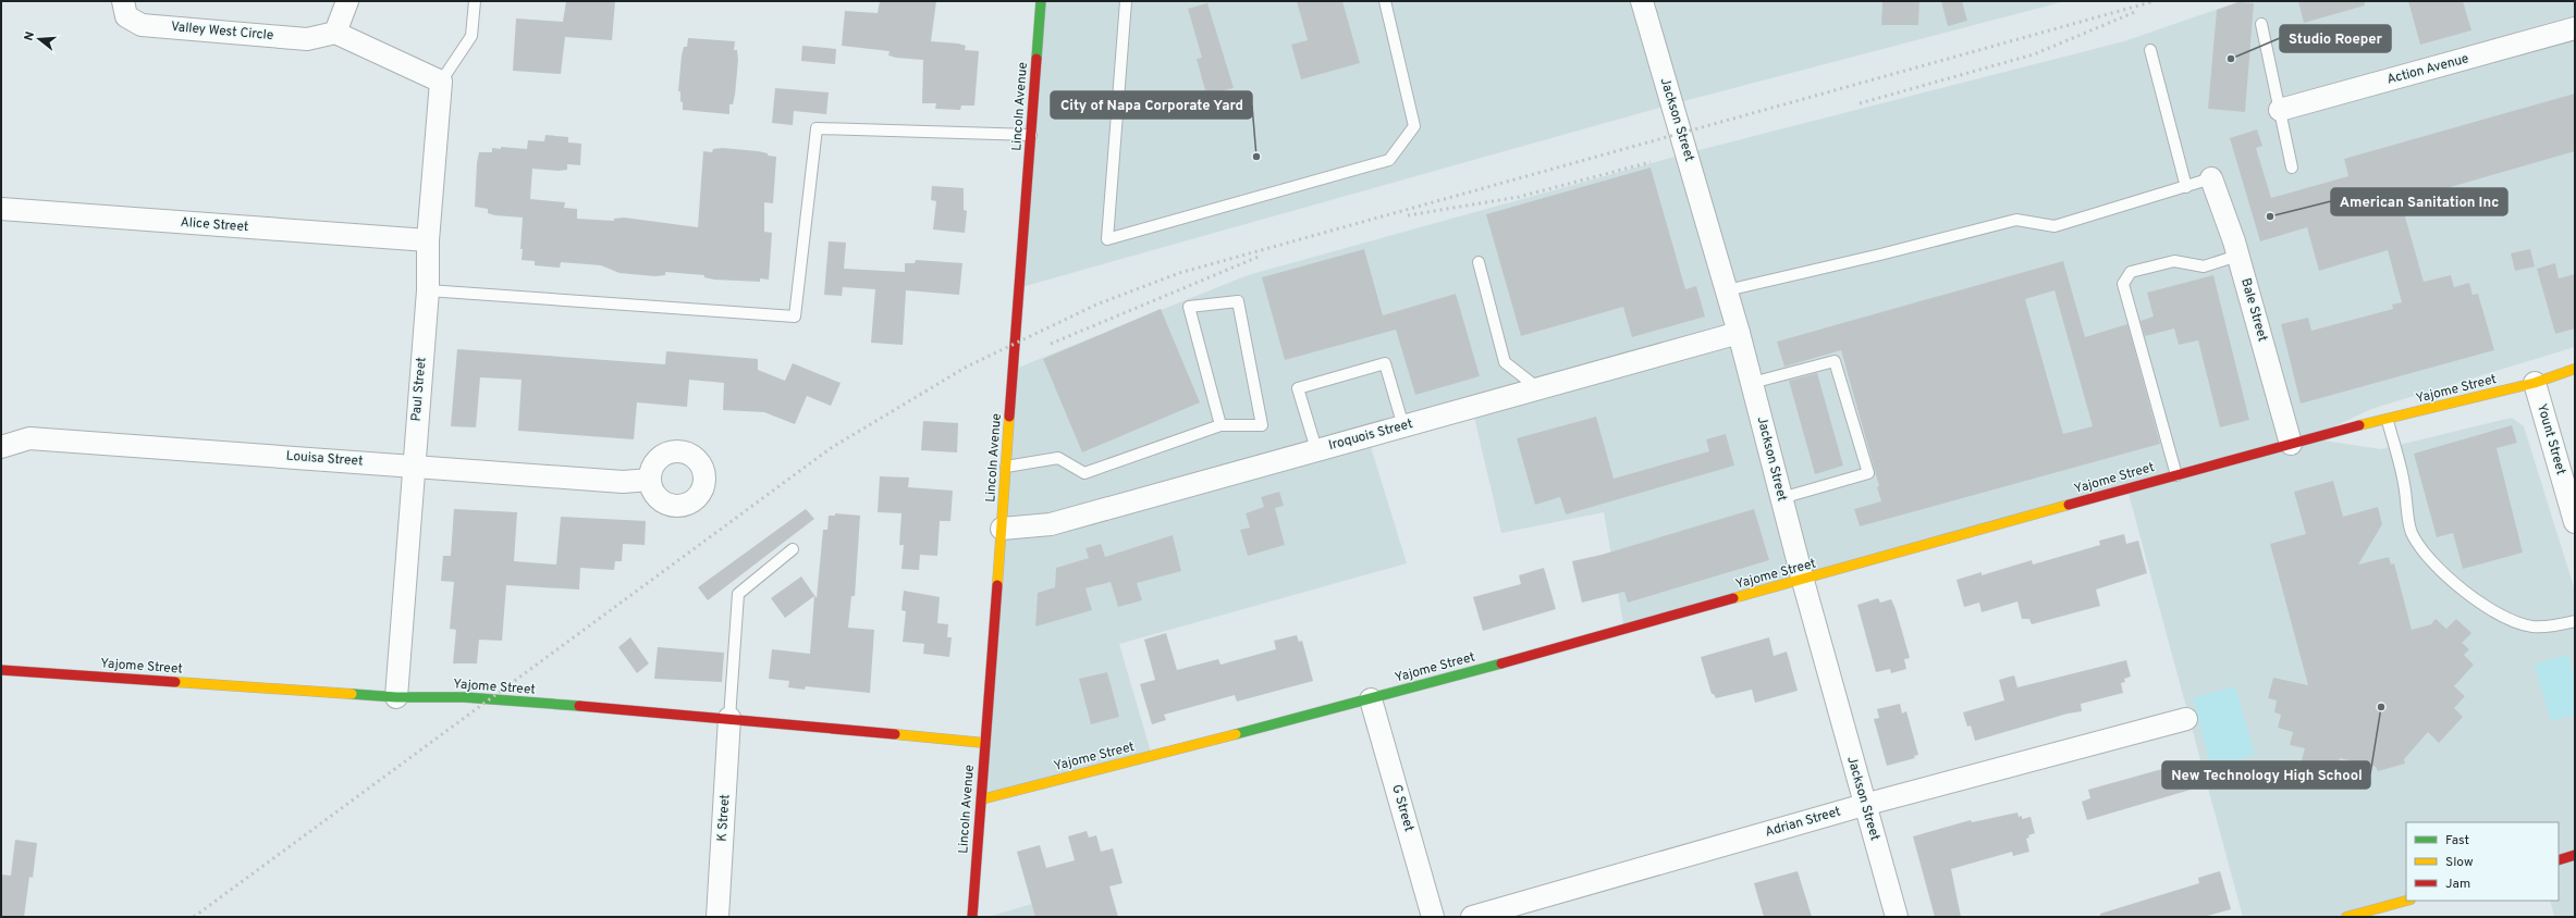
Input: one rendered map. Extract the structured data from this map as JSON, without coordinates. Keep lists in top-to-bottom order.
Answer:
{
  "streets": {
    "street": [
      "Valley West Circle",
      "Action Avenue",
      "Lincoln Avenue",
      "Jackson Street",
      "Alice Street",
      "Bale Street",
      "Paul Street",
      "Yajome Street",
      "Iroquois Street",
      "Yount Street",
      "Louisa Street",
      "G Street",
      "K Street",
      "Adrian Street"
    ]
  },
  "crossings": [
    ["Lincoln Avenue", "Yajome Street"],
    ["Lincoln Avenue", "Iroquois Street"],
    ["Jackson Street", "Yajome Street"],
    ["Jackson Street", "Iroquois Street"],
    ["Jackson Street", "Adrian Street"],
    ["Alice Street", "Paul Street"],
    ["Bale Street", "Yajome Street"],
    ["Paul Street", "Yajome Street"],
    ["Paul Street", "Louisa Street"],
    ["Yajome Street", "Yount Street"],
    ["Yajome Street", "G Street"],
    ["Yajome Street", "K Street"]
  ],
  "places": [
    "Studio Roeper",
    "City of Napa Corporate Yard",
    "American Sanitation Inc",
    "New Technology High School"
  ],
  "legend": ["Fast", "Slow", "Jam"],
  "north": "left"
}
